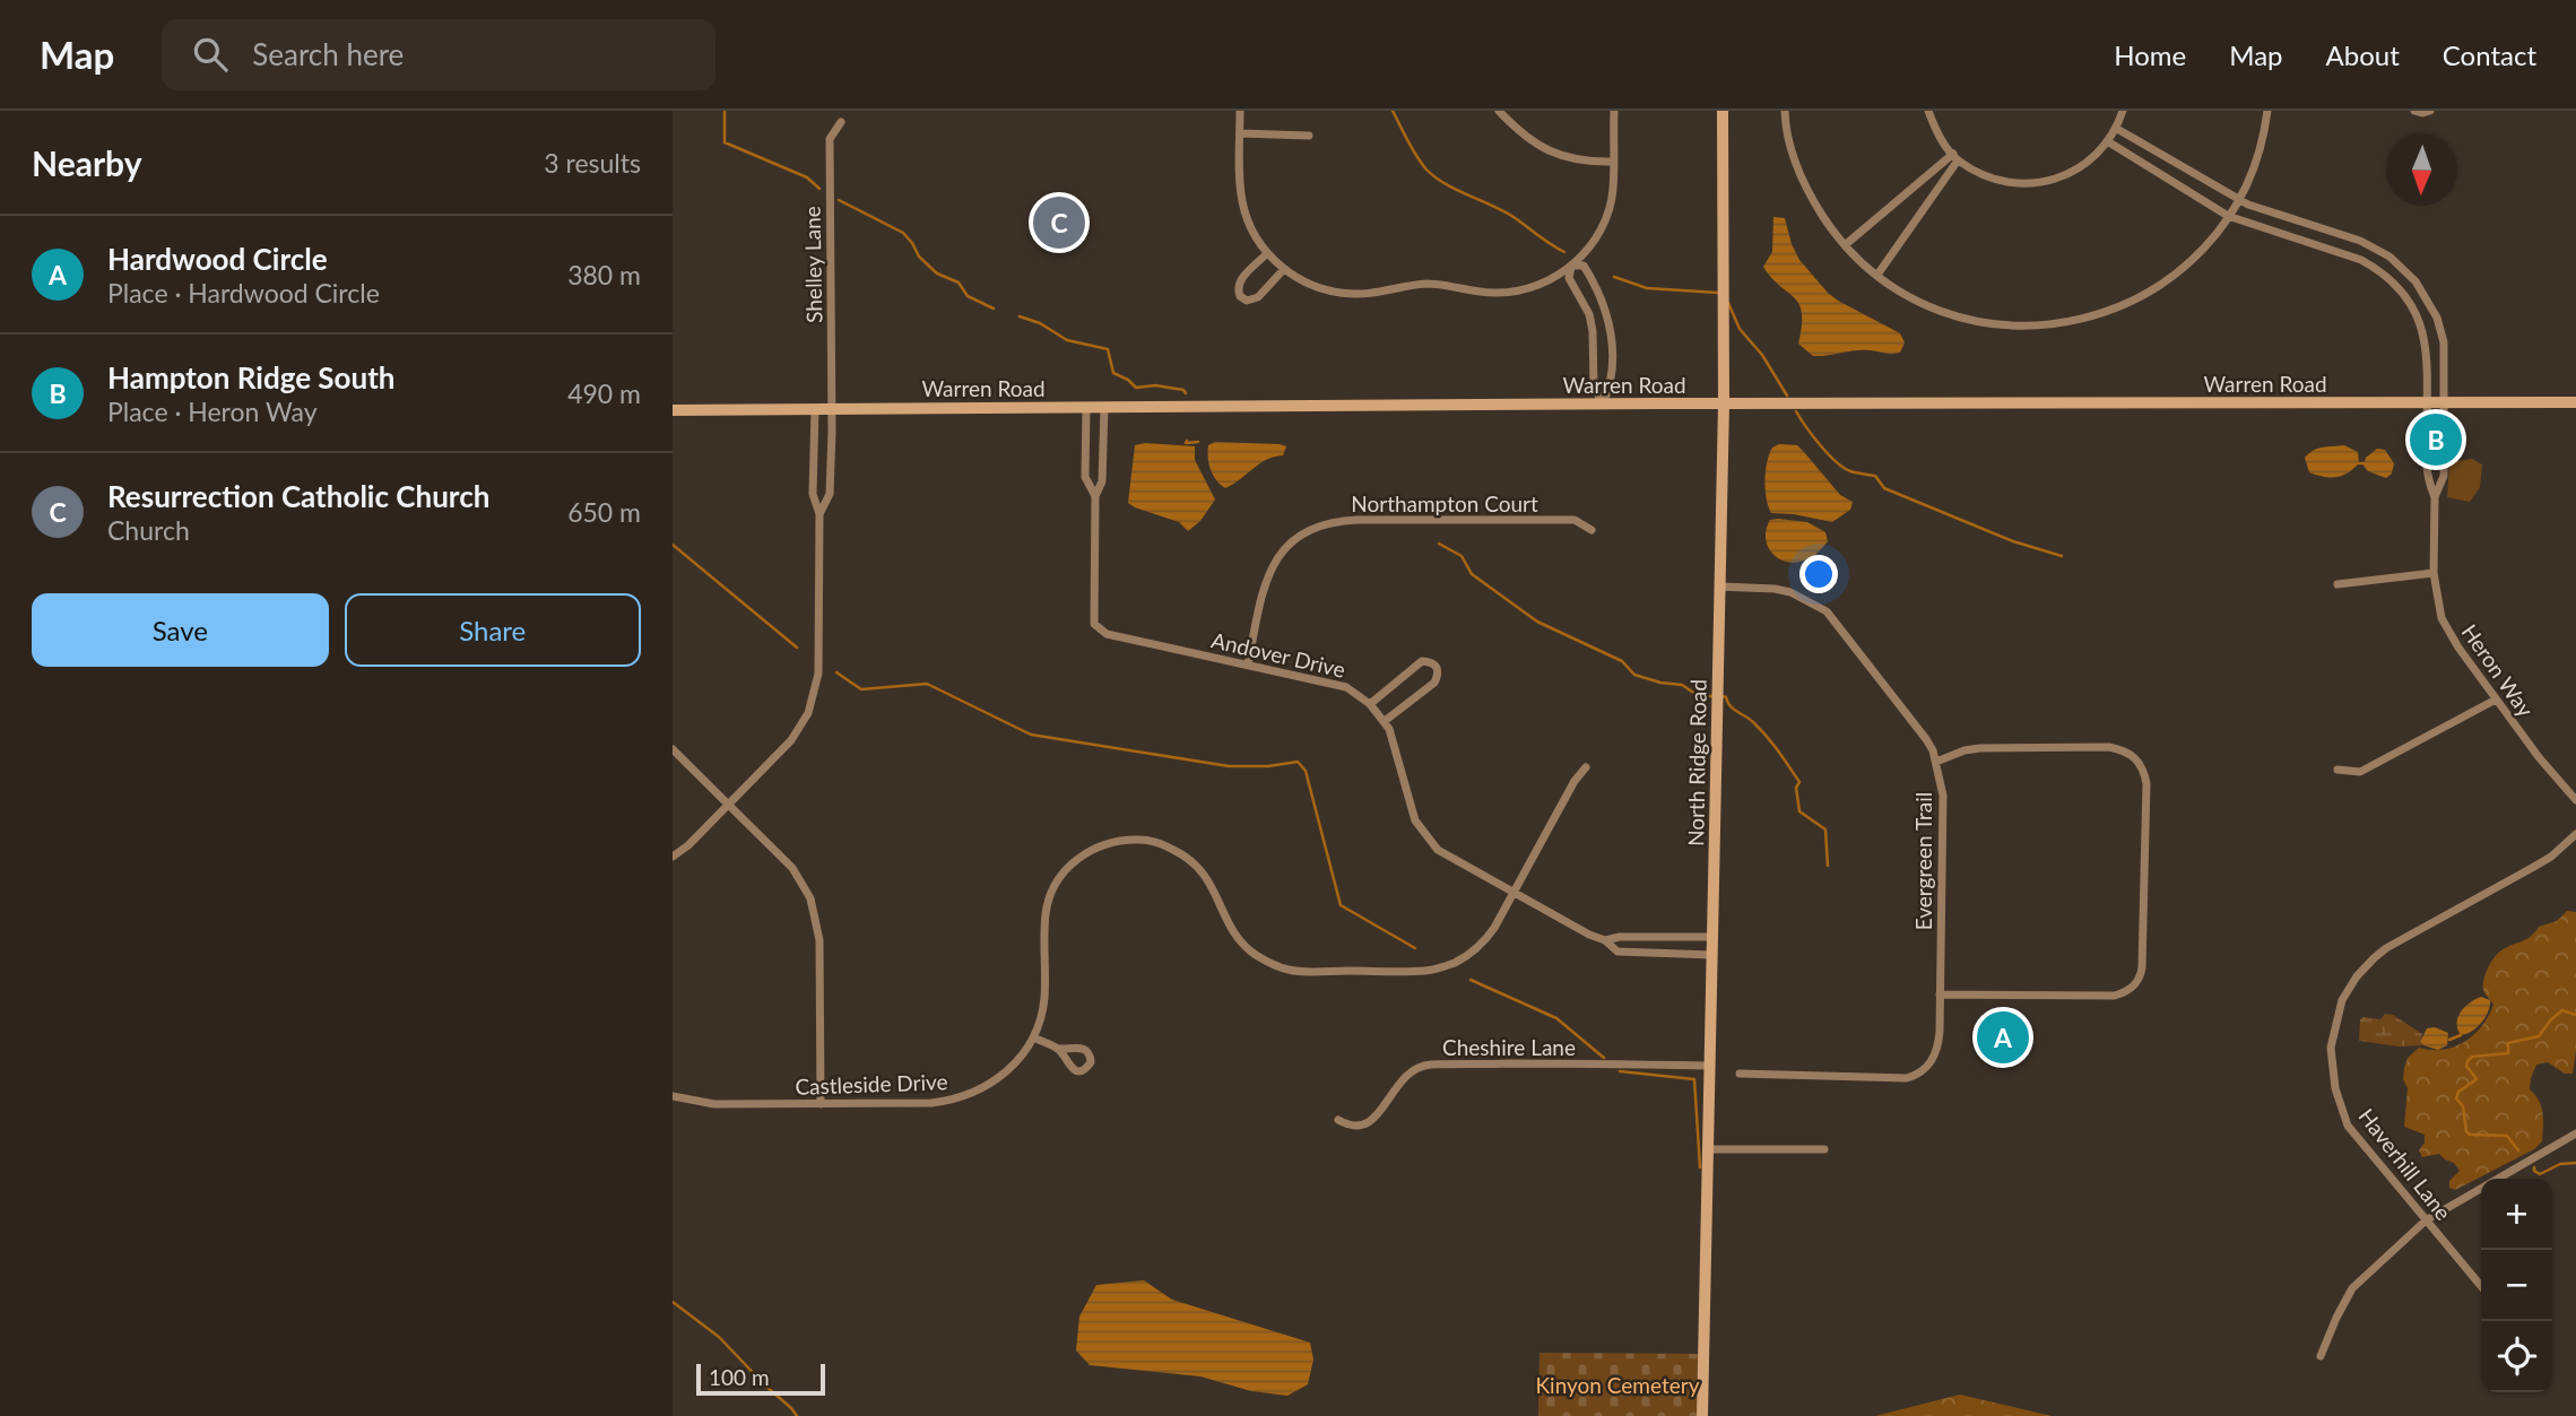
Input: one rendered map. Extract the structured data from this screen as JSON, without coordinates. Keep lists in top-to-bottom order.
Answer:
{
  "streets": {
    "street": [
      "Shelley Lane",
      "Warren Road",
      "Northampton Court",
      "Andover Drive",
      "Heron Way",
      "North Ridge Road",
      "Evergreen Trail",
      "Cheshire Lane",
      "Castleside Drive",
      "Haverhill Lane"
    ]
  },
  "crossings": [
    ["Shelley Lane", "Warren Road"],
    ["Warren Road", "Andover Drive"],
    ["Warren Road", "Heron Way"],
    ["Warren Road", "North Ridge Road"],
    ["Northampton Court", "Andover Drive"],
    ["Andover Drive", "North Ridge Road"],
    ["Andover Drive", "Castleside Drive"],
    ["North Ridge Road", "Evergreen Trail"],
    ["North Ridge Road", "Cheshire Lane"]
  ],
  "parks": ["Kinyon Cemetery"],
  "scale_bar": "100 m",
  "north": "bottom",
  "page": {
    "header": "Map",
    "search": "Search here",
    "nav": [
      "Home",
      "Map",
      "About",
      "Contact"
    ],
    "heading": ["Nearby", "3 results"],
    "pins": ["C", "B", "A"],
    "list": [
      {
        "mark": "A",
        "name": "Hardwood Circle",
        "note": "Place · Hardwood Circle",
        "value": "380 m"
      },
      {
        "mark": "B",
        "name": "Hampton Ridge South",
        "note": "Place · Heron Way",
        "value": "490 m"
      },
      {
        "mark": "C",
        "name": "Resurrection Catholic Church",
        "note": "Church",
        "value": "650 m"
      }
    ],
    "buttons": ["Save", "Share"],
    "map_buttons": ["+", "−"],
    "scale": "100 m"
  }
}
